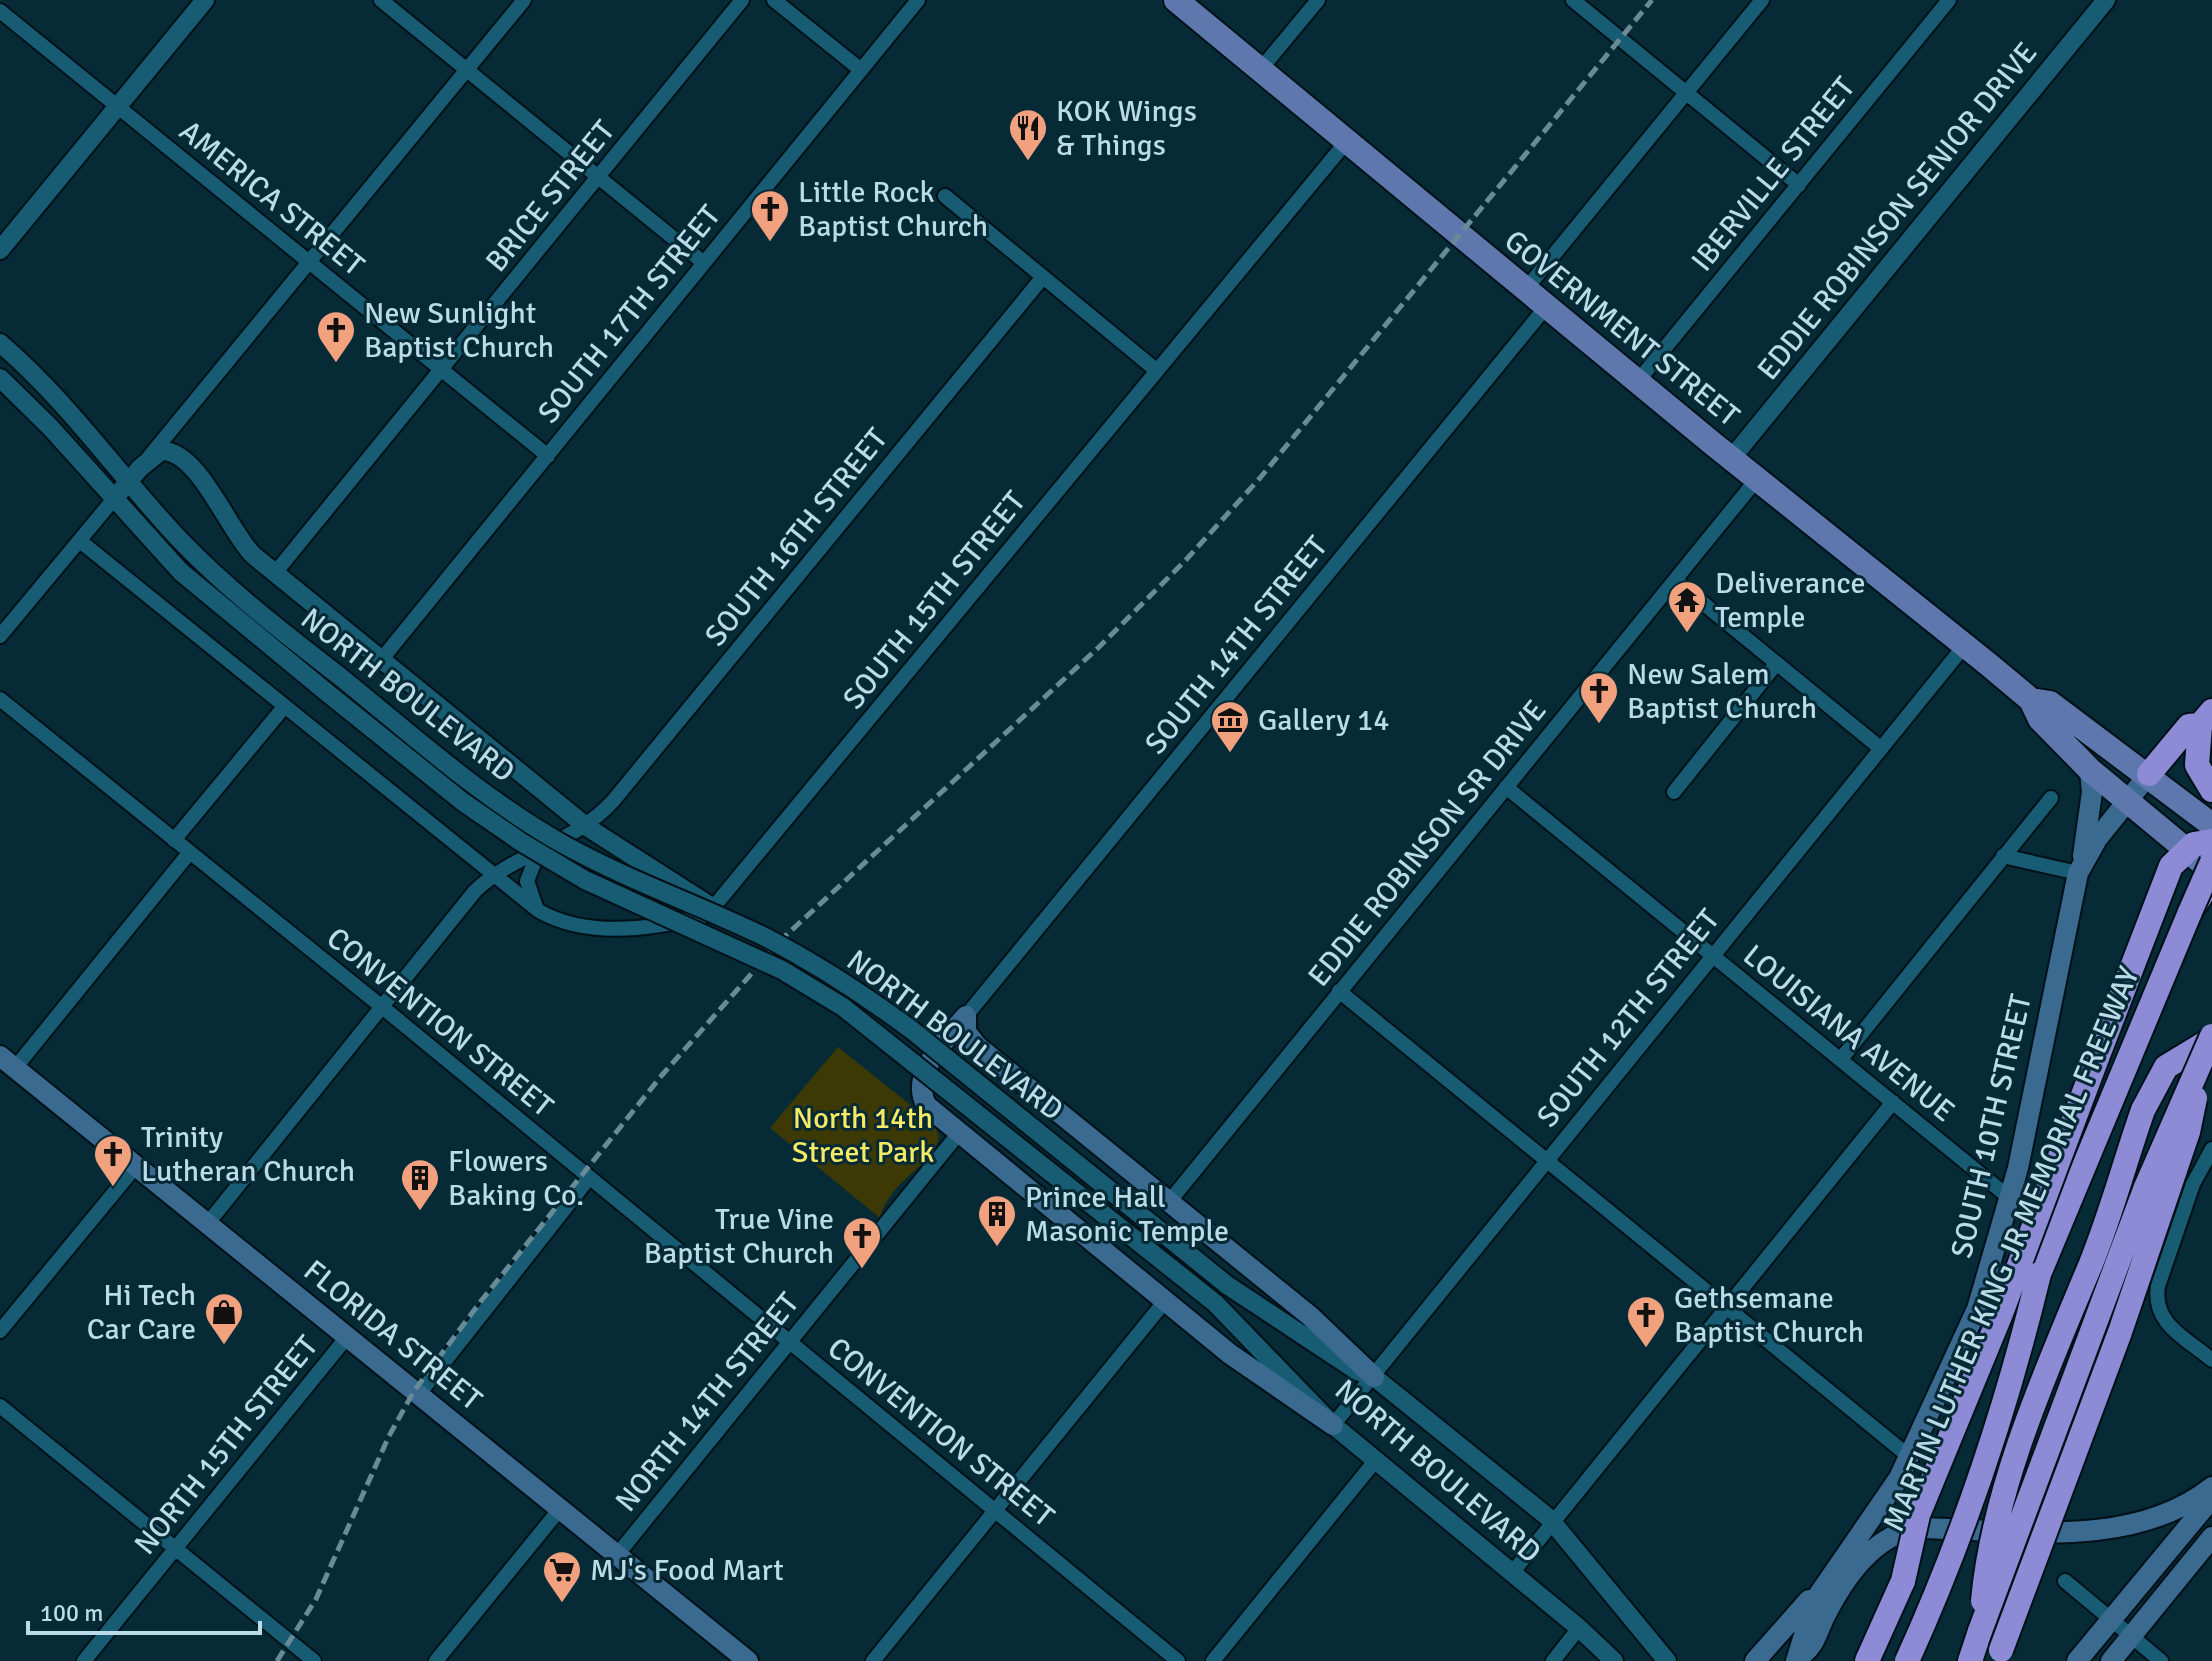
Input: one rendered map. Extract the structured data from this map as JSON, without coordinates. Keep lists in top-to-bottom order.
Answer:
{
  "streets": {
    "highway": ["MARTIN LUTHER KING JR MEMORIAL FREEWAY"],
    "main road": ["GOVERNMENT STREET", "SOUTH 10TH STREET", "FLORIDA STREET"],
    "street": [
      "IBERVILLE STREET",
      "BRICE STREET",
      "AMERICA STREET",
      "EDDIE ROBINSON SENIOR DRIVE",
      "SOUTH 17TH STREET",
      "SOUTH 16TH STREET",
      "SOUTH 15TH STREET",
      "SOUTH 14TH STREET",
      "NORTH BOULEVARD",
      "EDDIE ROBINSON SR DRIVE",
      "SOUTH 12TH STREET",
      "CONVENTION STREET",
      "LOUISIANA AVENUE",
      "NORTH 14TH STREET",
      "NORTH 15TH STREET"
    ]
  },
  "crossings": [
    ["IBERVILLE STREET", "GOVERNMENT STREET"],
    ["BRICE STREET", "AMERICA STREET"],
    ["BRICE STREET", "NORTH BOULEVARD"],
    ["AMERICA STREET", "SOUTH 17TH STREET"],
    ["EDDIE ROBINSON SENIOR DRIVE", "GOVERNMENT STREET"],
    ["SOUTH 17TH STREET", "NORTH BOULEVARD"],
    ["GOVERNMENT STREET", "SOUTH 15TH STREET"],
    ["GOVERNMENT STREET", "SOUTH 14TH STREET"],
    ["GOVERNMENT STREET", "EDDIE ROBINSON SR DRIVE"],
    ["GOVERNMENT STREET", "SOUTH 12TH STREET"],
    ["GOVERNMENT STREET", "SOUTH 10TH STREET"],
    ["SOUTH 16TH STREET", "NORTH BOULEVARD"],
    ["SOUTH 16TH STREET", "CONVENTION STREET"],
    ["SOUTH 16TH STREET", "FLORIDA STREET"],
    ["SOUTH 15TH STREET", "NORTH BOULEVARD"],
    ["NORTH BOULEVARD", "SOUTH 12TH STREET"],
    ["EDDIE ROBINSON SR DRIVE", "LOUISIANA AVENUE"],
    ["SOUTH 12TH STREET", "LOUISIANA AVENUE"],
    ["CONVENTION STREET", "NORTH 14TH STREET"],
    ["LOUISIANA AVENUE", "SOUTH 10TH STREET"],
    ["FLORIDA STREET", "NORTH 14TH STREET"],
    ["FLORIDA STREET", "NORTH 15TH STREET"]
  ],
  "parks": ["North 14th Street Park"],
  "places": {
    "restaurant": ["KOK Wings & Things"],
    "church": [
      "Little Rock Baptist Church",
      "New Sunlight Baptist Church",
      "New Salem Baptist Church",
      "Trinity Lutheran Church",
      "True Vine Baptist Church",
      "Gethsemane Baptist Church"
    ],
    "temple": ["Deliverance Temple"],
    "museum": ["Gallery 14"],
    "building": ["Flowers Baking Co.", "Prince Hall Masonic Temple"],
    "shop": ["Hi Tech Car Care"],
    "supermarket": ["MJ's Food Mart"]
  },
  "scale_bar": "100 m"
}
